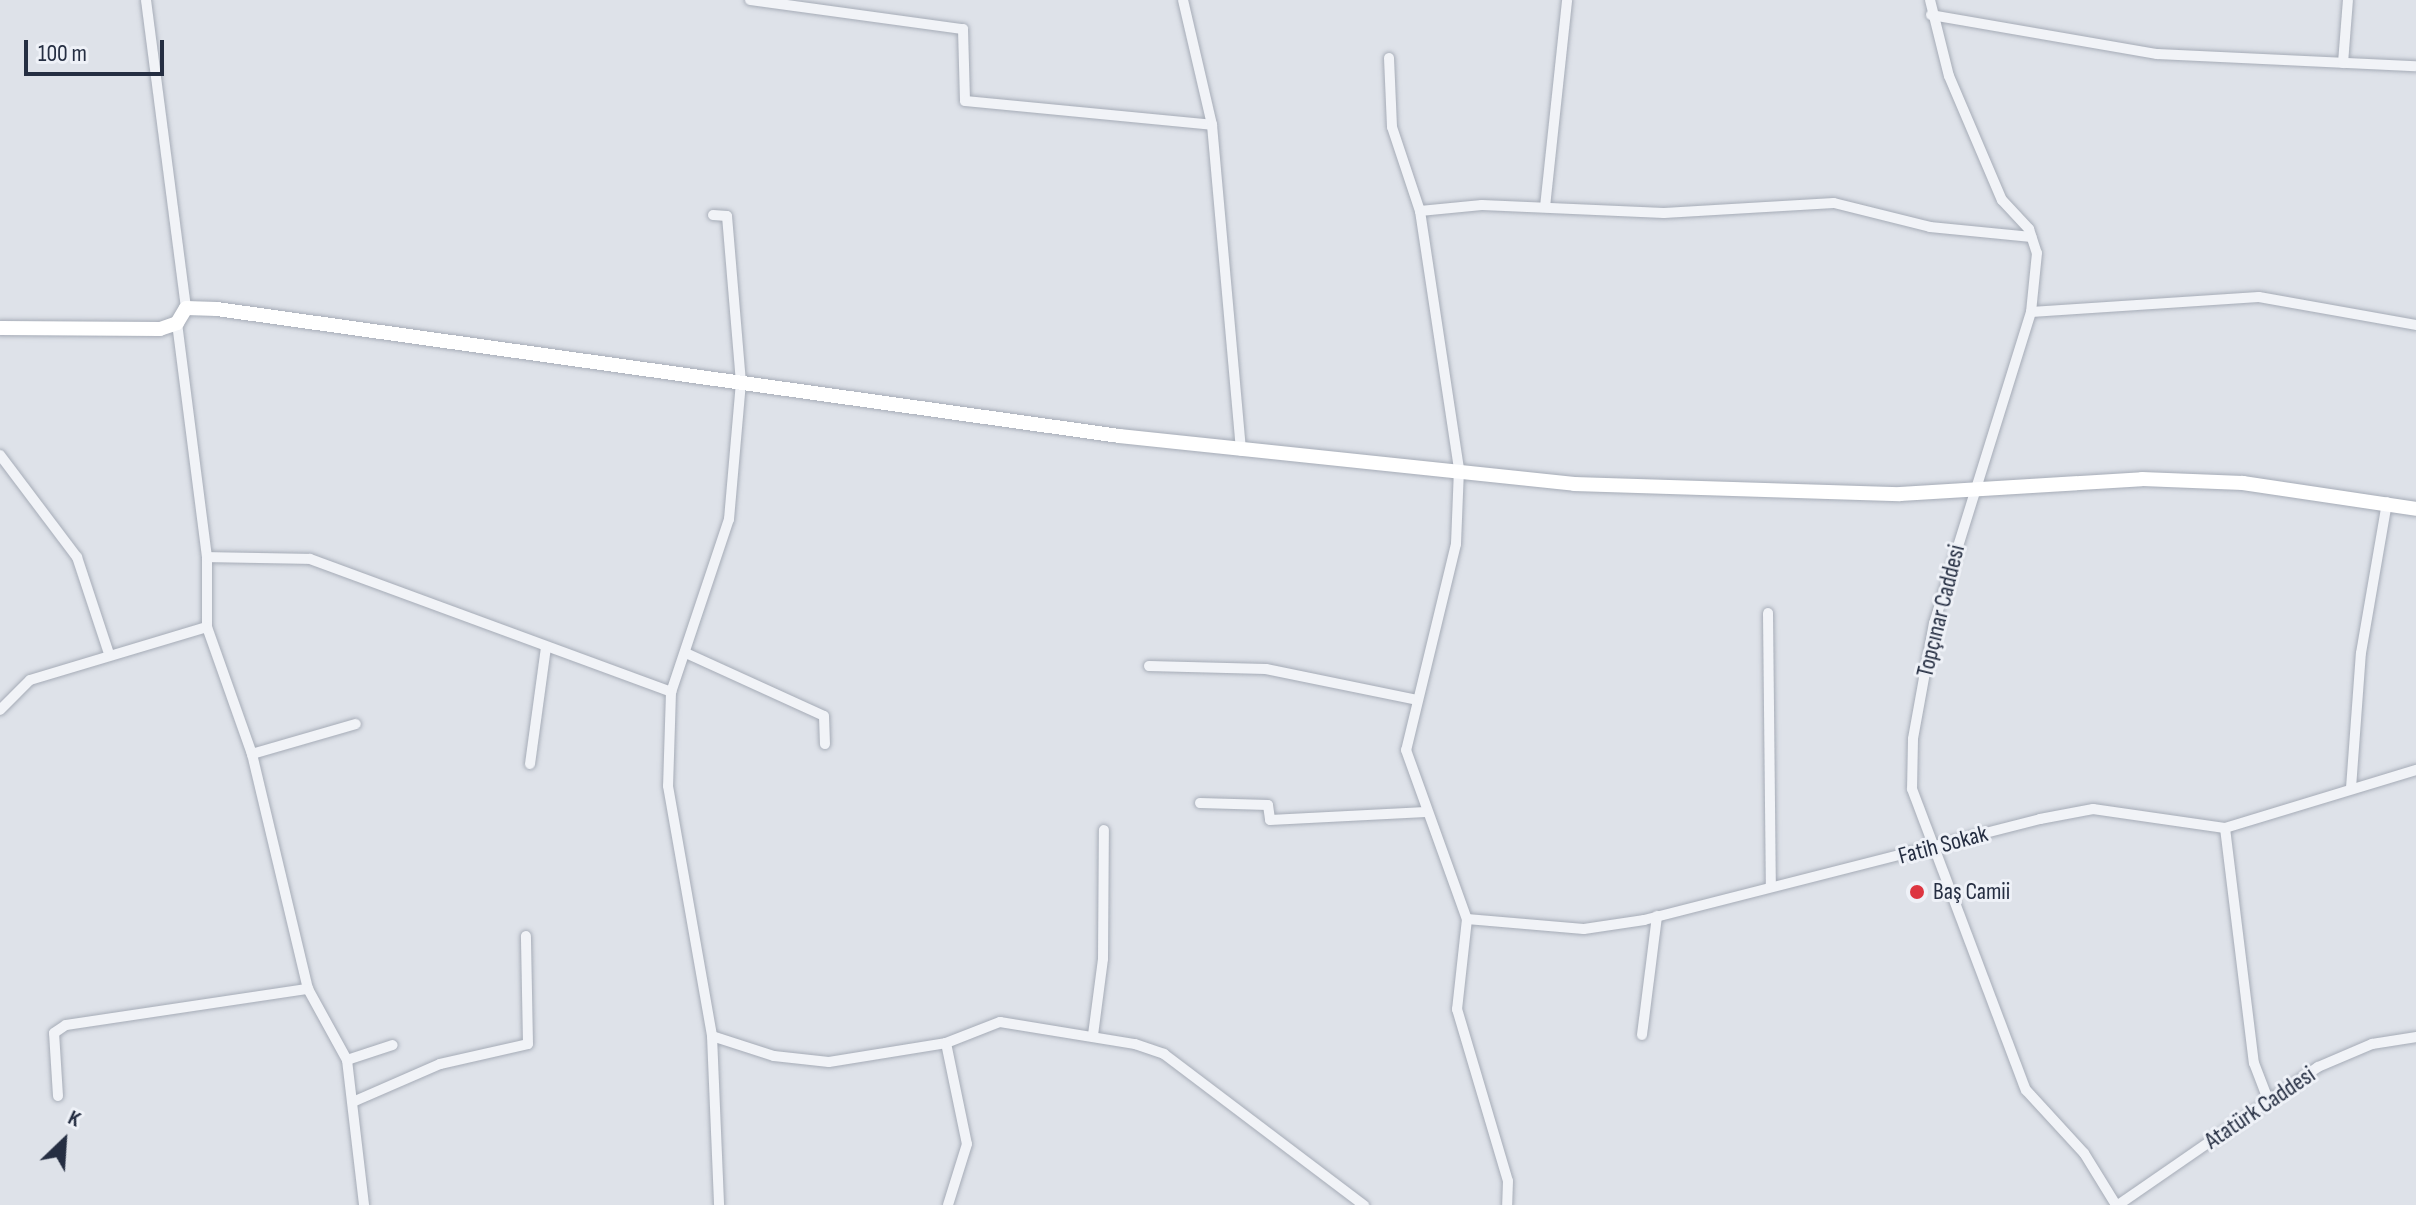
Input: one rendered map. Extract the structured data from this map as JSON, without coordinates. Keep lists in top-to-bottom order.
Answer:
{
  "streets": {
    "street": ["Topçınar Caddesi", "Fatih Sokak", "Atatürk Caddesi"]
  },
  "crossings": [
    ["Topçınar Caddesi", "Fatih Sokak"],
    ["Topçınar Caddesi", "Atatürk Caddesi"]
  ],
  "places": ["Baş Camii"],
  "scale_bar": "100 m",
  "north": "top right"
}
